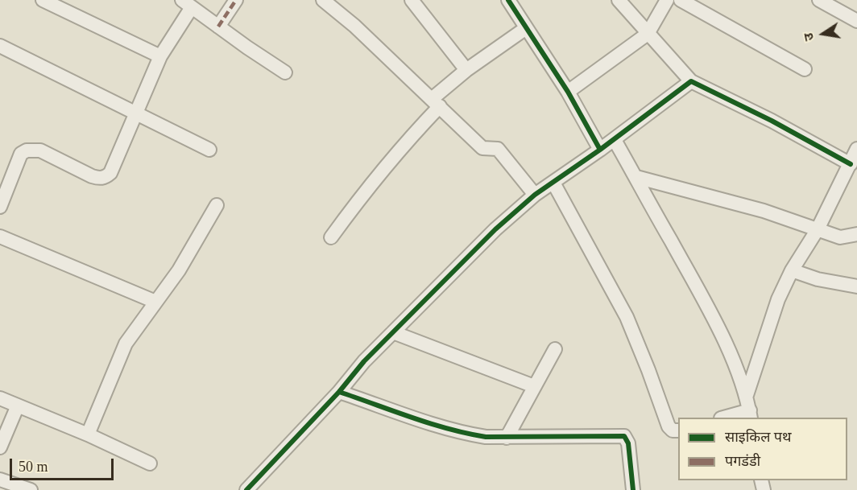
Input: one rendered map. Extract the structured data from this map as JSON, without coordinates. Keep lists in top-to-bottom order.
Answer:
{
  "legend": ["साइकिल पथ", "पगडंडी"],
  "scale_bar": "50 m",
  "north": "left"
}
